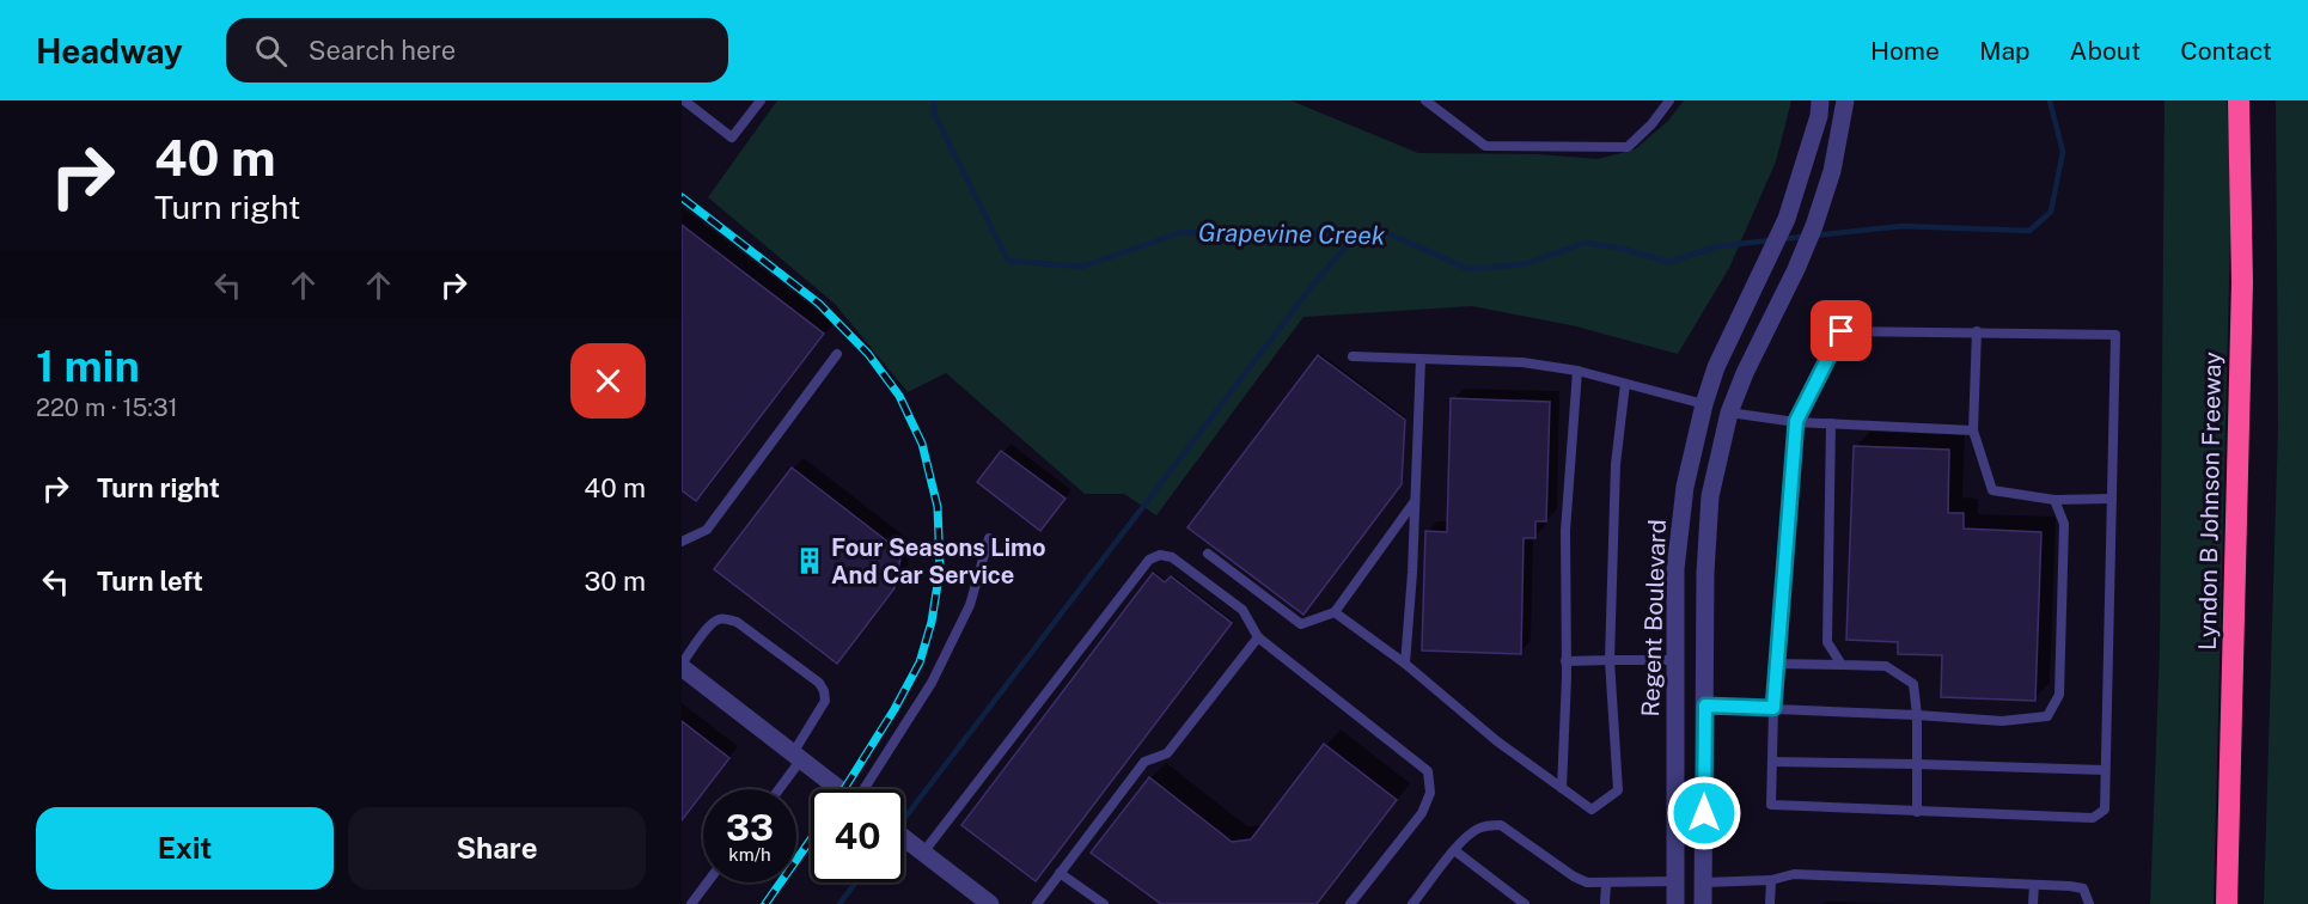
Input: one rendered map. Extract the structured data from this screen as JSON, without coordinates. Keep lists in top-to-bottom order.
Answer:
{
  "streets": {
    "highway": ["Lyndon B Johnson Freeway"],
    "street": ["Regent Boulevard"]
  },
  "water": ["Grapevine Creek"],
  "places": {
    "building": ["Four Seasons Limo And Car Service"]
  },
  "page": {
    "header": "Headway",
    "search": "Search here",
    "nav": [
      "Home",
      "Map",
      "About",
      "Contact"
    ],
    "turn": ["40 m", "Turn right"],
    "heading": ["1 min", "220 m · 15:31"],
    "list": [
      {
        "name": "Turn right",
        "value": "40 m"
      },
      {
        "name": "Turn left",
        "value": "30 m"
      }
    ],
    "speed": "33 km/h",
    "limit": "40",
    "buttons": ["Exit", "Share"]
  }
}
